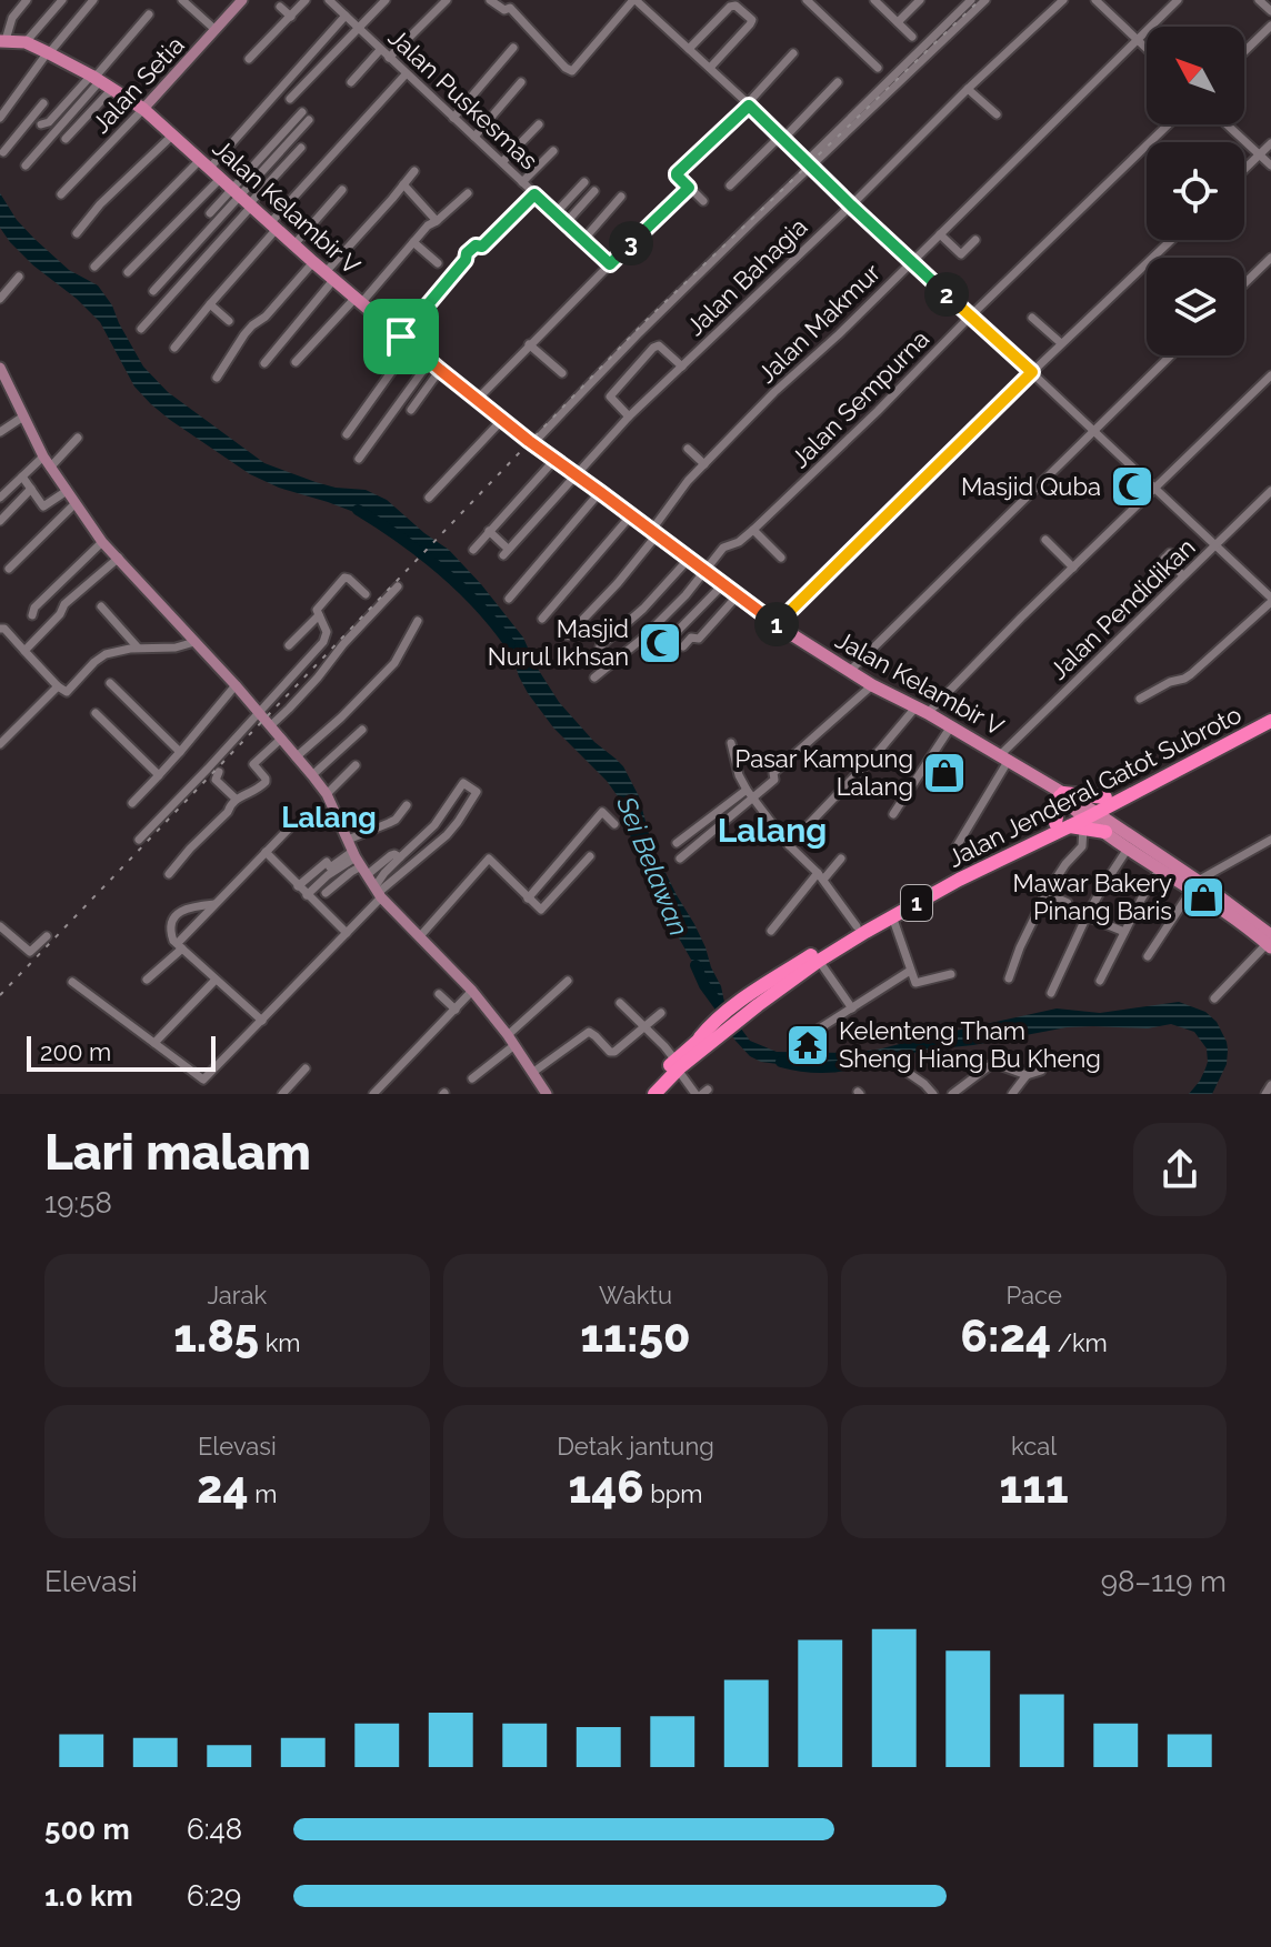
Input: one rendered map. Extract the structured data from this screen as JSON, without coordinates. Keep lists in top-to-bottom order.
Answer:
{
  "streets": {
    "highway": ["Jalan Jenderal Gatot Subroto", "1"],
    "main road": ["Jalan Kelambir V"],
    "street": [
      "Jalan Setia",
      "Jalan Puskesmas",
      "Jalan Bahagia",
      "Jalan Makmur",
      "Jalan Sempurna",
      "Jalan Pendidikan"
    ]
  },
  "crossings": [
    ["Jalan Setia", "Jalan Kelambir V"],
    ["Jalan Kelambir V", "Jalan Bahagia"],
    ["Jalan Kelambir V", "Jalan Makmur"],
    ["Jalan Kelambir V", "Jalan Sempurna"],
    ["Jalan Kelambir V", "Jalan Pendidikan"],
    ["Jalan Kelambir V", "Jalan Jenderal Gatot Subroto"],
    ["Jalan Jenderal Gatot Subroto", "1"]
  ],
  "districts": ["Lalang", "Lalang"],
  "water": ["Sei Belawan"],
  "places": {
    "mosque": ["Masjid Quba", "Masjid Nurul Ikhsan"],
    "shop": ["Pasar Kampung Lalang", "Mawar Bakery Pinang Baris"],
    "temple": ["Kelenteng Tham Sheng Hiang Bu Kheng"]
  },
  "scale_bar": "200 m",
  "north": "top left",
  "page": {
    "pins": ["3", "2", "1"],
    "scale": "200 m",
    "heading": ["Lari malam", "19:58"],
    "stats": [
      ["Jarak", "1.85 km"],
      ["Waktu", "11:50"],
      ["Pace", "6:24 /km"],
      ["Elevasi", "24 m"],
      ["Detak jantung", "146 bpm"],
      ["kcal", "111"]
    ],
    "chart": ["Elevasi", "98–119 m"],
    "list": [
      {
        "name": "500 m",
        "note": "6:48"
      },
      {
        "name": "1.0 km",
        "note": "6:29"
      }
    ]
  }
}
